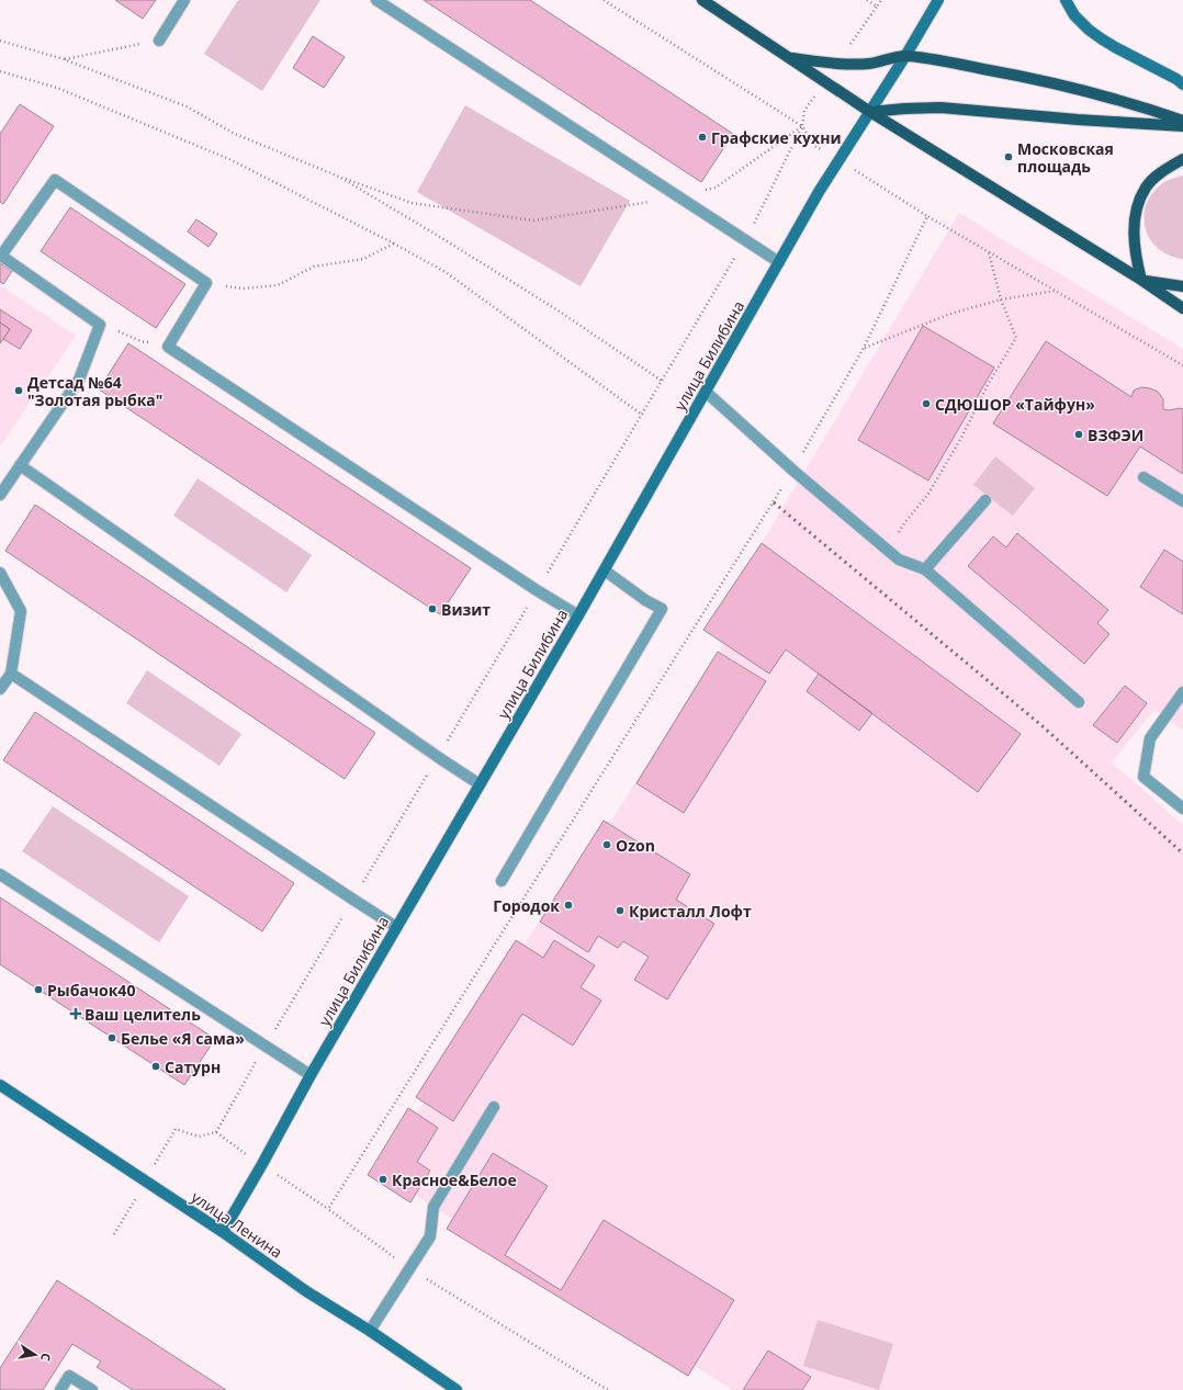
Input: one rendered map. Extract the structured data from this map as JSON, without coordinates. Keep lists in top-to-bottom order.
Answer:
{
  "streets": {
    "main road": ["улица Билибина", "улица Ленина"]
  },
  "crossings": [
    ["улица Билибина", "улица Ленина"]
  ],
  "places": {
    "other": [
      "Графские кухни",
      "Московская площадь",
      "Детсад №64 \"Золотая рыбка\"",
      "СДЮШОР «Тайфун»",
      "ВЗФЭИ",
      "Визит",
      "Ozon",
      "Городок",
      "Кристалл Лофт",
      "Рыбачок40",
      "Белье «Я сама»",
      "Сатурн",
      "Красное&Белое"
    ],
    "health": ["Ваш целитель"]
  },
  "north": "right"
}
